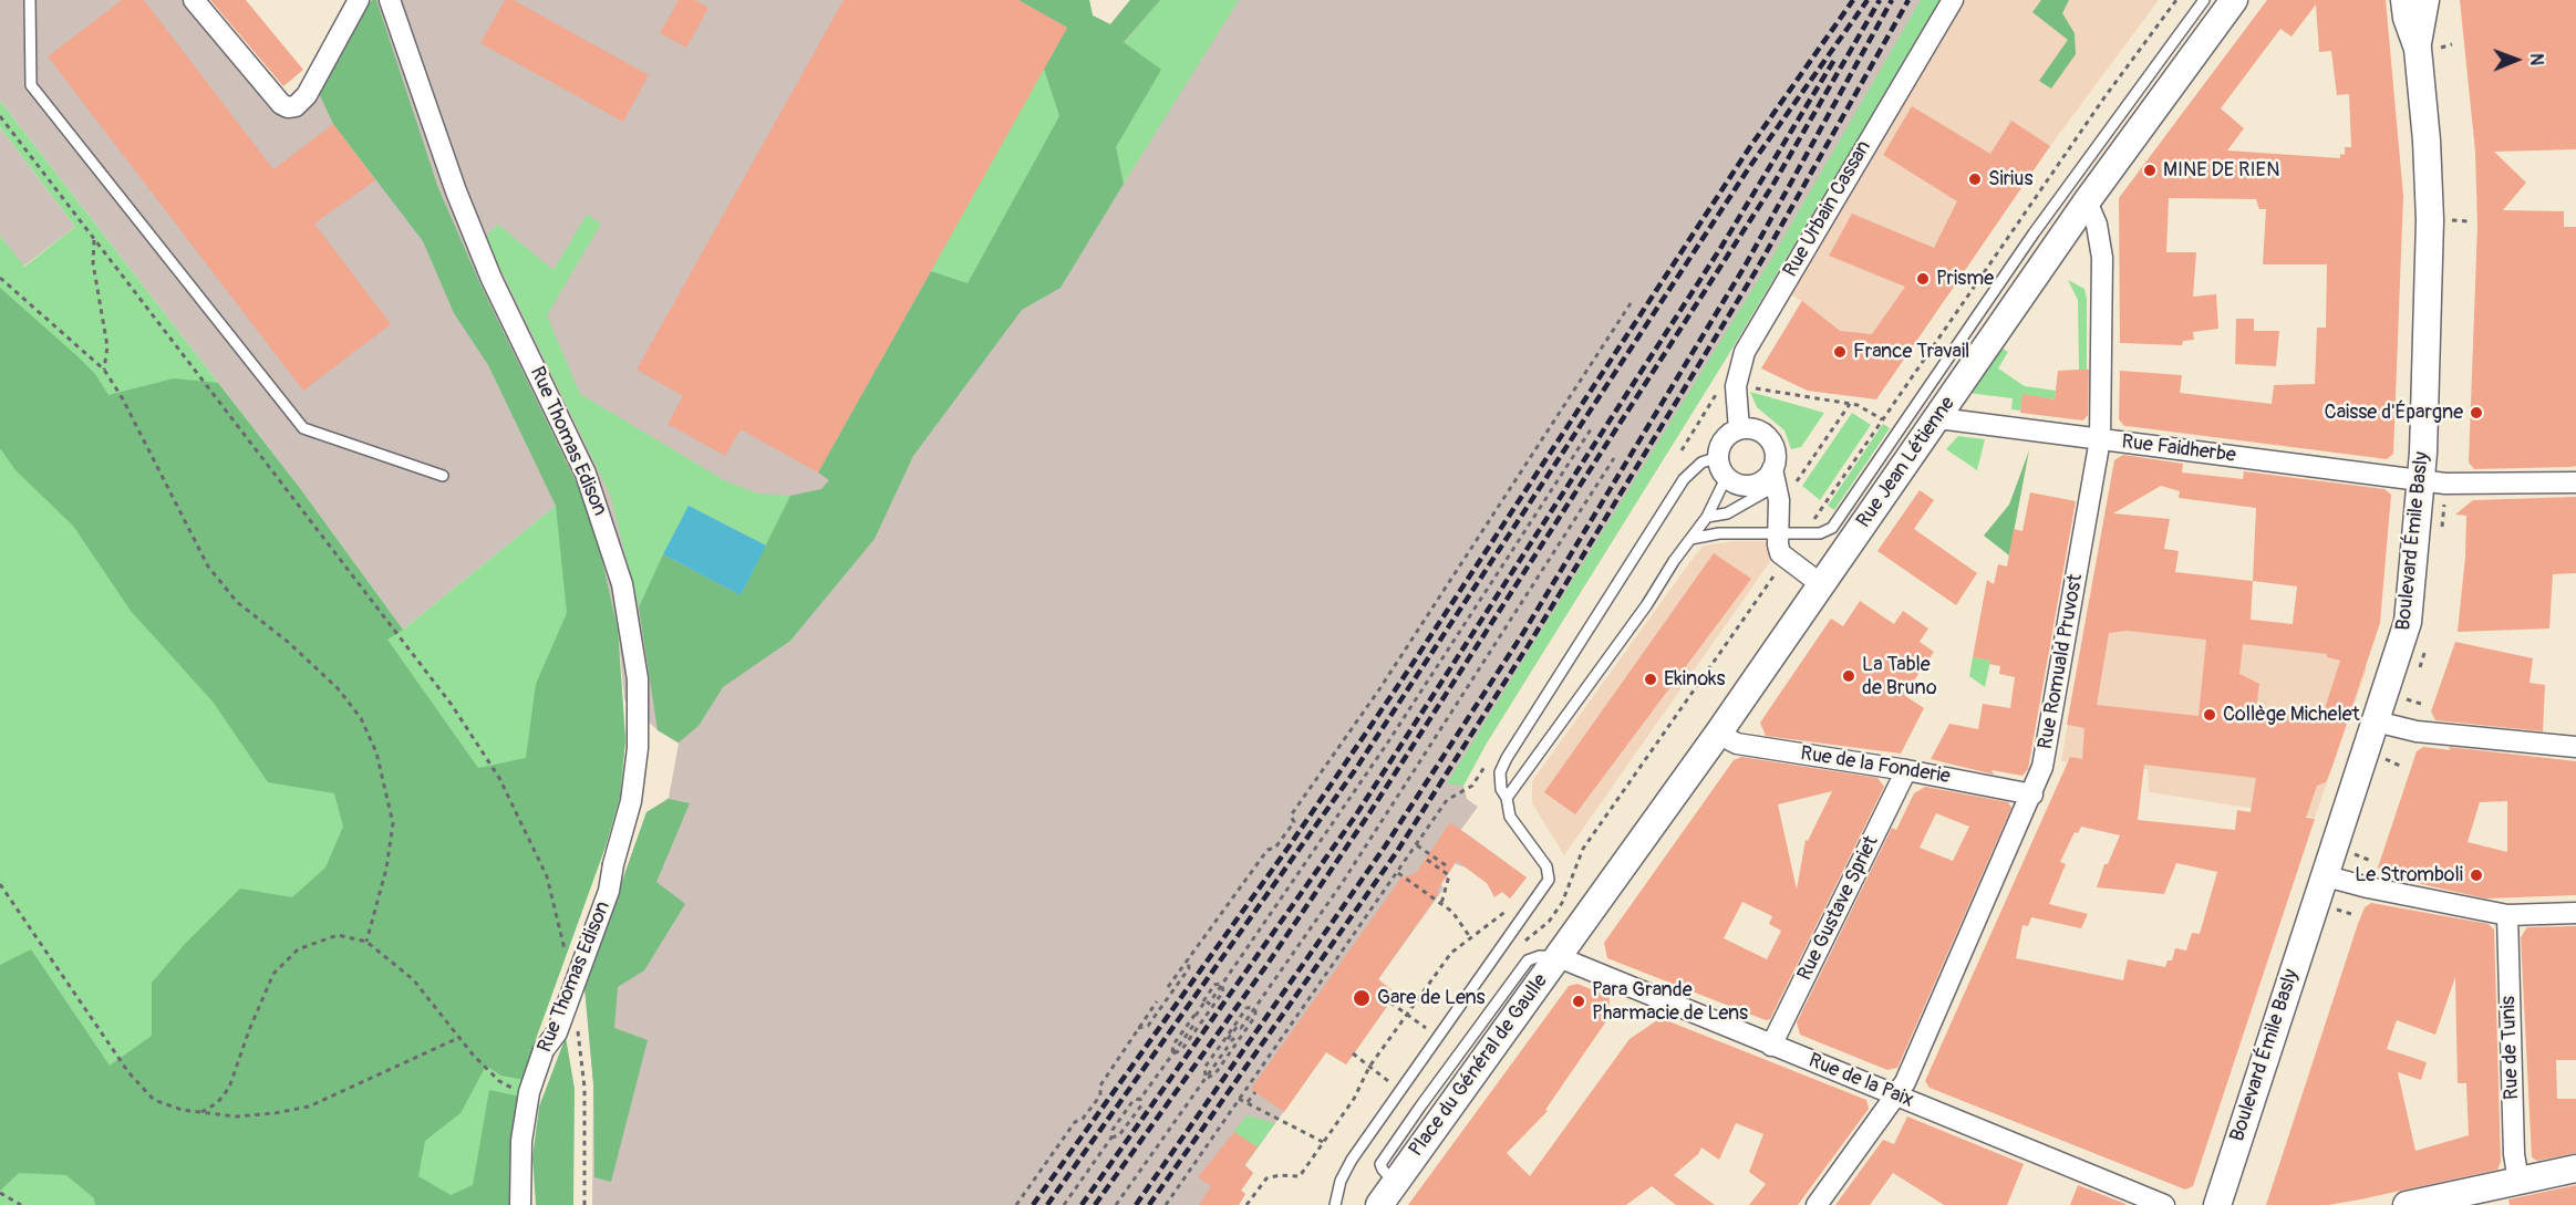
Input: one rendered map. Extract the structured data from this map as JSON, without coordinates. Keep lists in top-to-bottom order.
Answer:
{
  "streets": {
    "street": [
      "Rue Urbain Cassan",
      "Rue Thomas Edison",
      "Rue Faidherbe",
      "Rue Jean Létienne",
      "Boulevard Émile Basly",
      "Rue Romuald Pruvost",
      "Rue de la Fonderie",
      "Rue Gustave Spriet",
      "Rue de Tunis",
      "Place du Général de Gaulle",
      "Rue de la Paix"
    ]
  },
  "crossings": [
    ["Rue Faidherbe", "Rue Jean Létienne"],
    ["Rue Faidherbe", "Boulevard Émile Basly"],
    ["Rue Faidherbe", "Rue Romuald Pruvost"],
    ["Rue Jean Létienne", "Rue Romuald Pruvost"],
    ["Rue Jean Létienne", "Rue de la Fonderie"],
    ["Rue Jean Létienne", "Place du Général de Gaulle"],
    ["Rue Romuald Pruvost", "Rue de la Fonderie"],
    ["Rue Romuald Pruvost", "Rue de la Paix"],
    ["Rue de la Fonderie", "Rue Gustave Spriet"],
    ["Rue Gustave Spriet", "Rue de la Paix"],
    ["Place du Général de Gaulle", "Rue de la Paix"]
  ],
  "places": [
    "MINE DE RIEN",
    "Sirius",
    "Prisme",
    "France Travail",
    "Caisse d'Épargne",
    "La Table de Bruno",
    "Ekinoks",
    "Collège Michelet",
    "Le Stromboli",
    "Gare de Lens",
    "Para Grande Pharmacie de Lens"
  ],
  "north": "right"
}
